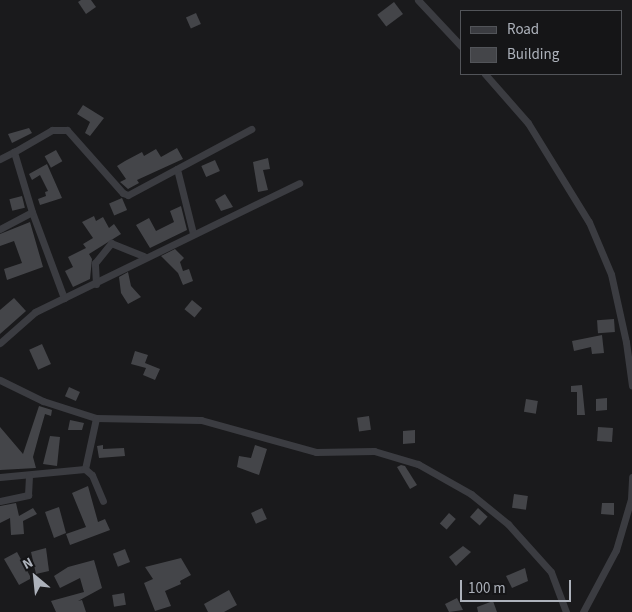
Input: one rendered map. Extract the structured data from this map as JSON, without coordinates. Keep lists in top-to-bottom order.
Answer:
{
  "legend": ["Road", "Building"],
  "scale_bar": "100 m",
  "north": "top left"
}
